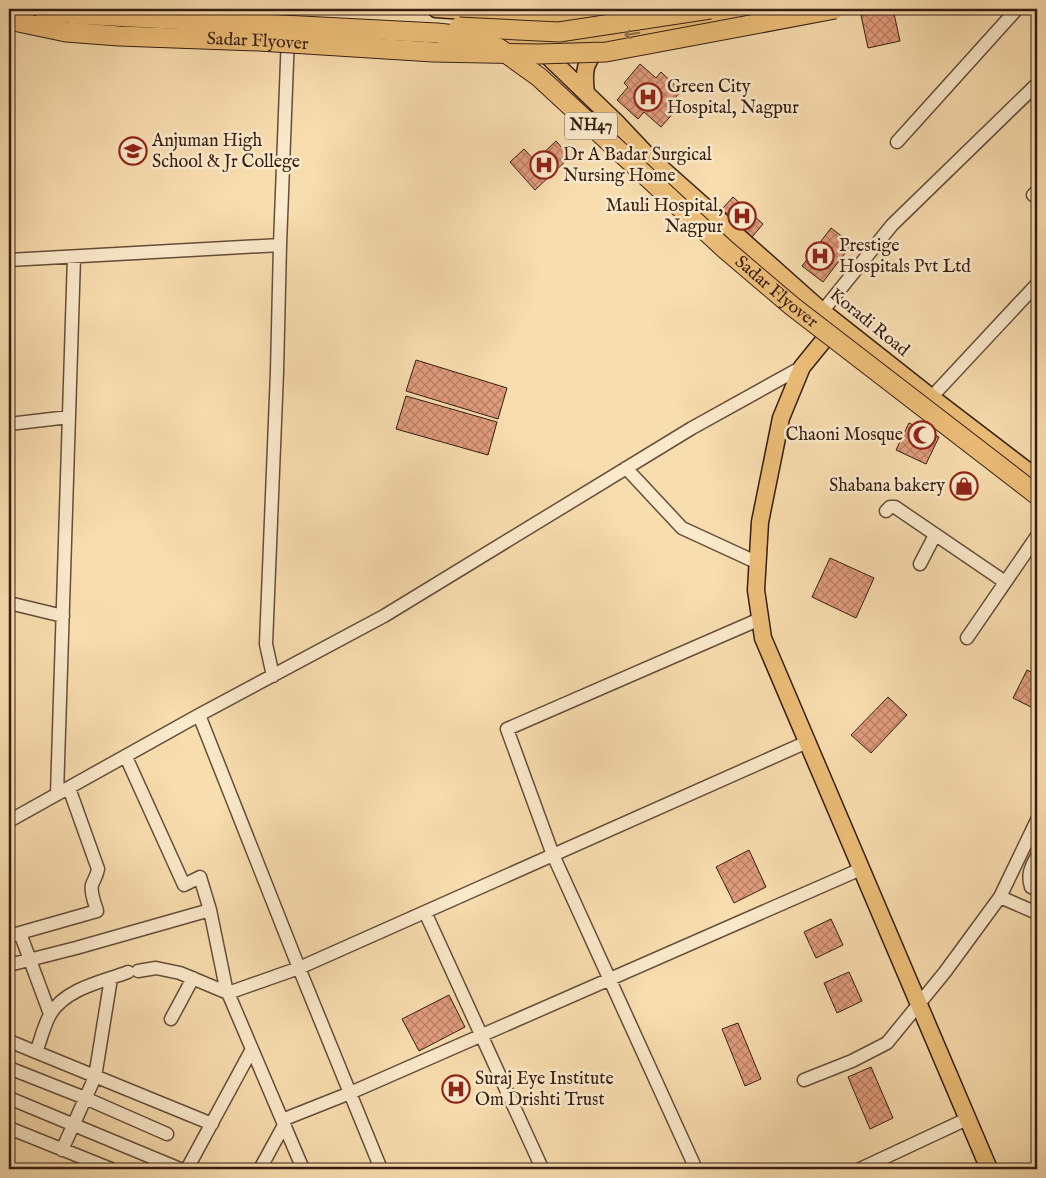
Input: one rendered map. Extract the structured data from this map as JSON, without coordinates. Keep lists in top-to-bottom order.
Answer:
{
  "streets": {
    "highway": ["Sadar Flyover", "NH47"],
    "main road": ["Koradi Road"]
  },
  "places": {
    "hospital": [
      "Green City Hospital, Nagpur",
      "Dr A Badar Surgical Nursing Home",
      "Mauli Hospital, Nagpur",
      "Prestige Hospitals Pvt Ltd",
      "Suraj Eye Institute Om Drishti Trust"
    ],
    "school or university": ["Anjuman High School & Jr College"],
    "mosque": ["Chaoni Mosque"],
    "shop": ["Shabana bakery"]
  }
}
